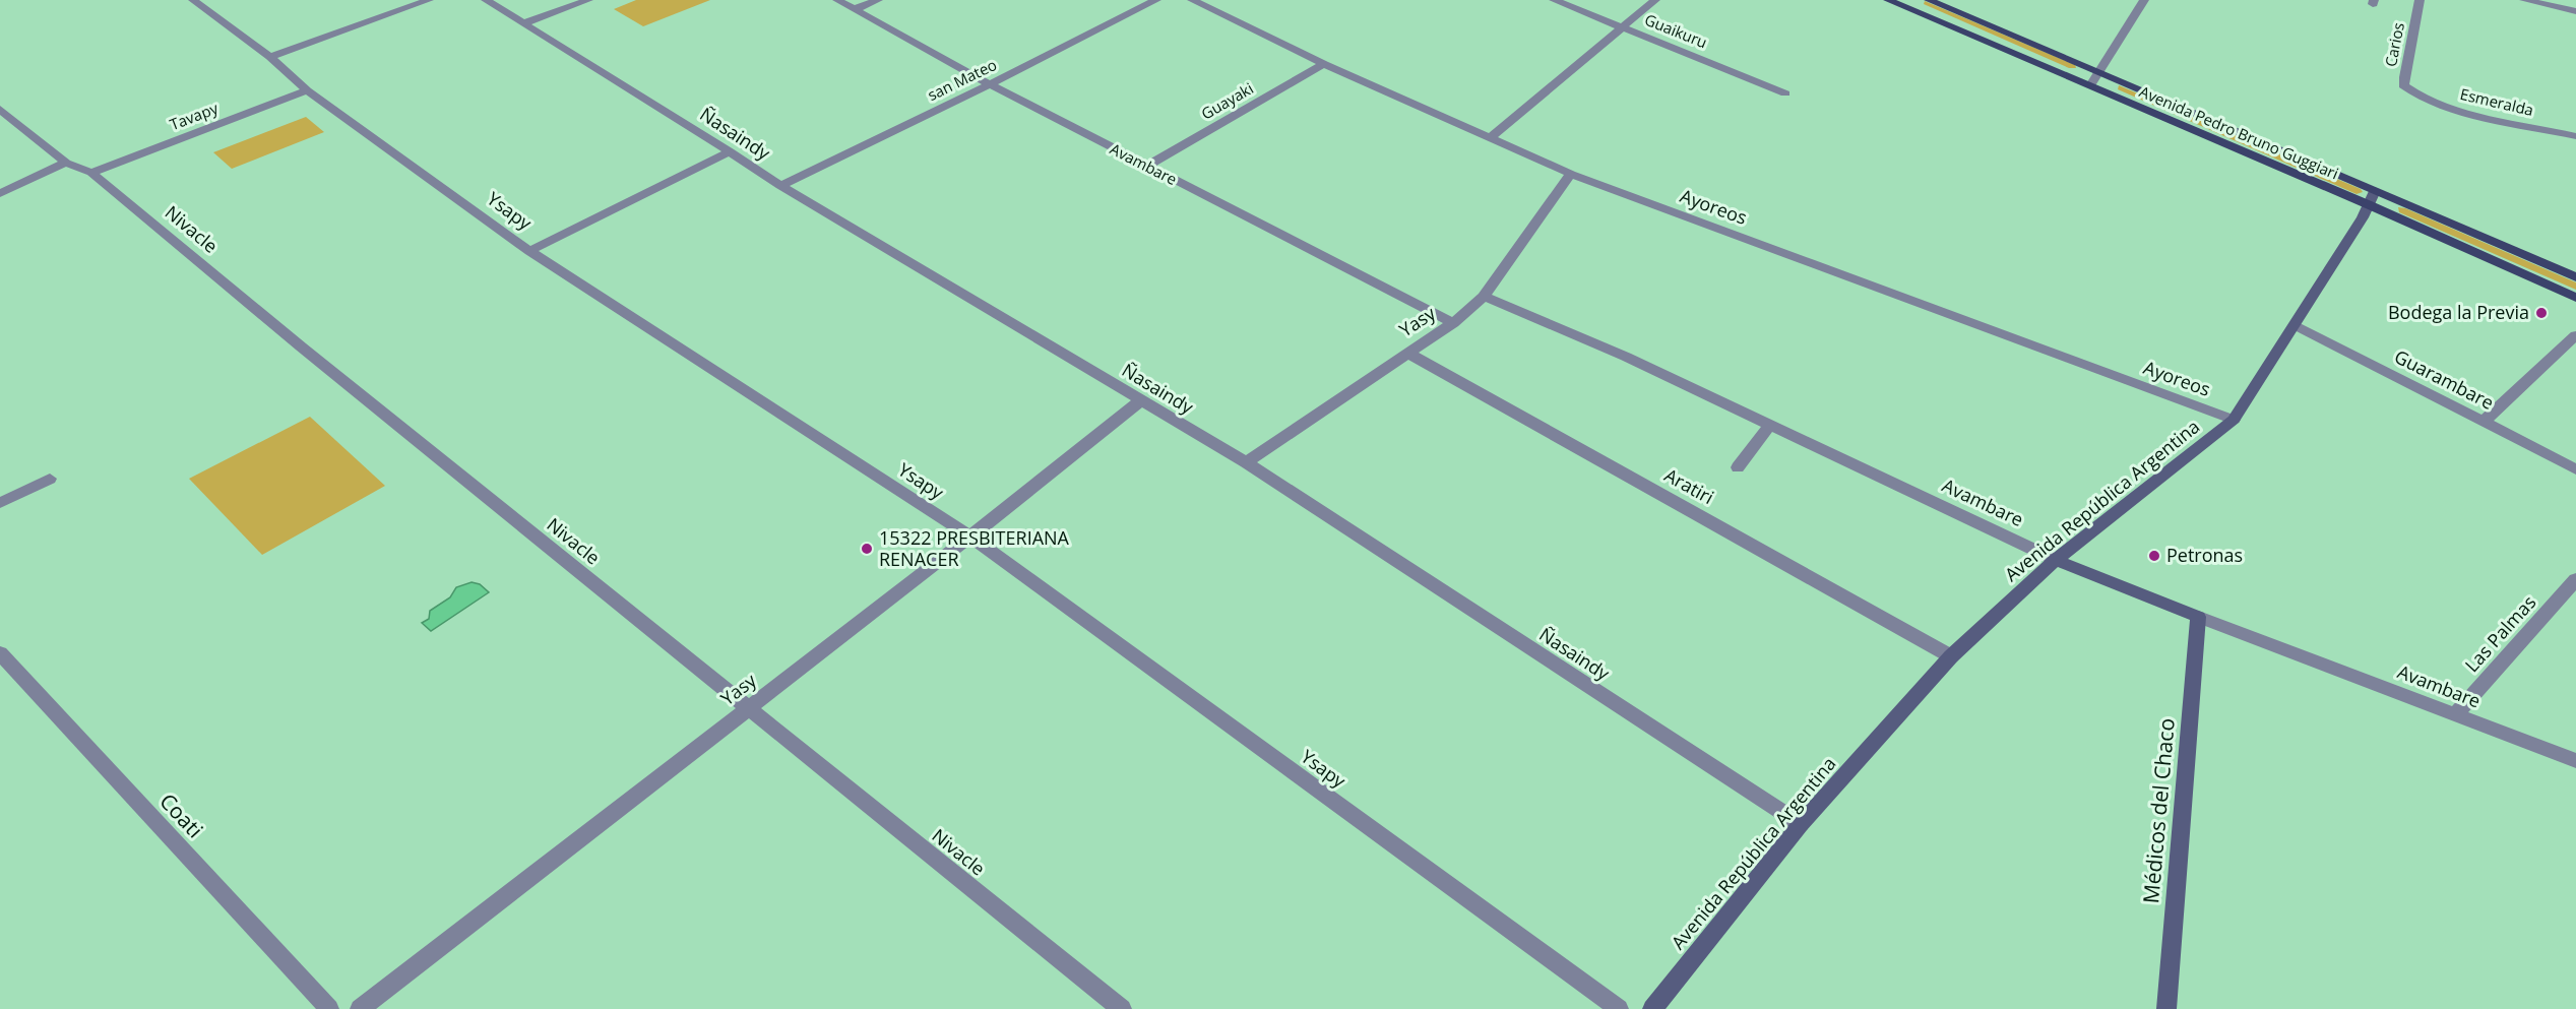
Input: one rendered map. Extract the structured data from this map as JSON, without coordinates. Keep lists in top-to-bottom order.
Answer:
{
  "streets": {
    "main road": [
      "Avenida Pedro Bruno Guggiari",
      "Avambare",
      "Avenida República Argentina",
      "Médicos del Chaco"
    ],
    "street": [
      "Guaikuru",
      "Carios",
      "san Mateo",
      "Guayaki",
      "Esmeralda",
      "Tavapy",
      "Ñasaindy",
      "Ayoreos",
      "Ysapy",
      "Nivacle",
      "Yasy",
      "Guarambare",
      "Aratiri",
      "Las Palmas",
      "Coati"
    ]
  },
  "crossings": [
    ["Carios", "Esmeralda"],
    ["san Mateo", "Ñasaindy"],
    ["san Mateo", "Avambare"],
    ["Guayaki", "Avambare"],
    ["Guayaki", "Ayoreos"],
    ["Tavapy", "Ysapy"],
    ["Tavapy", "Nivacle"],
    ["Avenida Pedro Bruno Guggiari", "Avenida República Argentina"],
    ["Ñasaindy", "Yasy"],
    ["Ñasaindy", "Avenida República Argentina"],
    ["Avambare", "Yasy"],
    ["Avambare", "Avenida República Argentina"],
    ["Avambare", "Las Palmas"],
    ["Avambare", "Médicos del Chaco"],
    ["Ayoreos", "Yasy"],
    ["Ayoreos", "Avenida República Argentina"],
    ["Ysapy", "Yasy"],
    ["Nivacle", "Yasy"],
    ["Yasy", "Aratiri"],
    ["Guarambare", "Avenida República Argentina"],
    ["Aratiri", "Avenida República Argentina"]
  ],
  "places": ["Bodega la Previa", "15322 PRESBITERIANA RENACER", "Petronas"]
}
